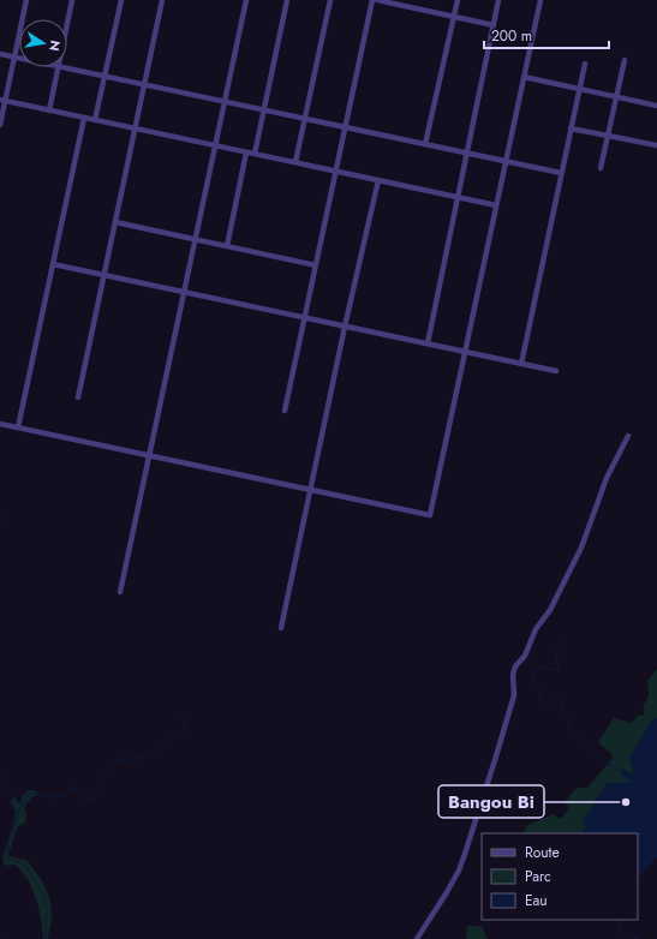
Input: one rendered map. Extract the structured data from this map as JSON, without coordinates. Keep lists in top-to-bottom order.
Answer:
{
  "places": ["Bangou Bi"],
  "legend": ["Route", "Parc", "Eau"],
  "scale_bar": "200 m",
  "north": "right"
}
